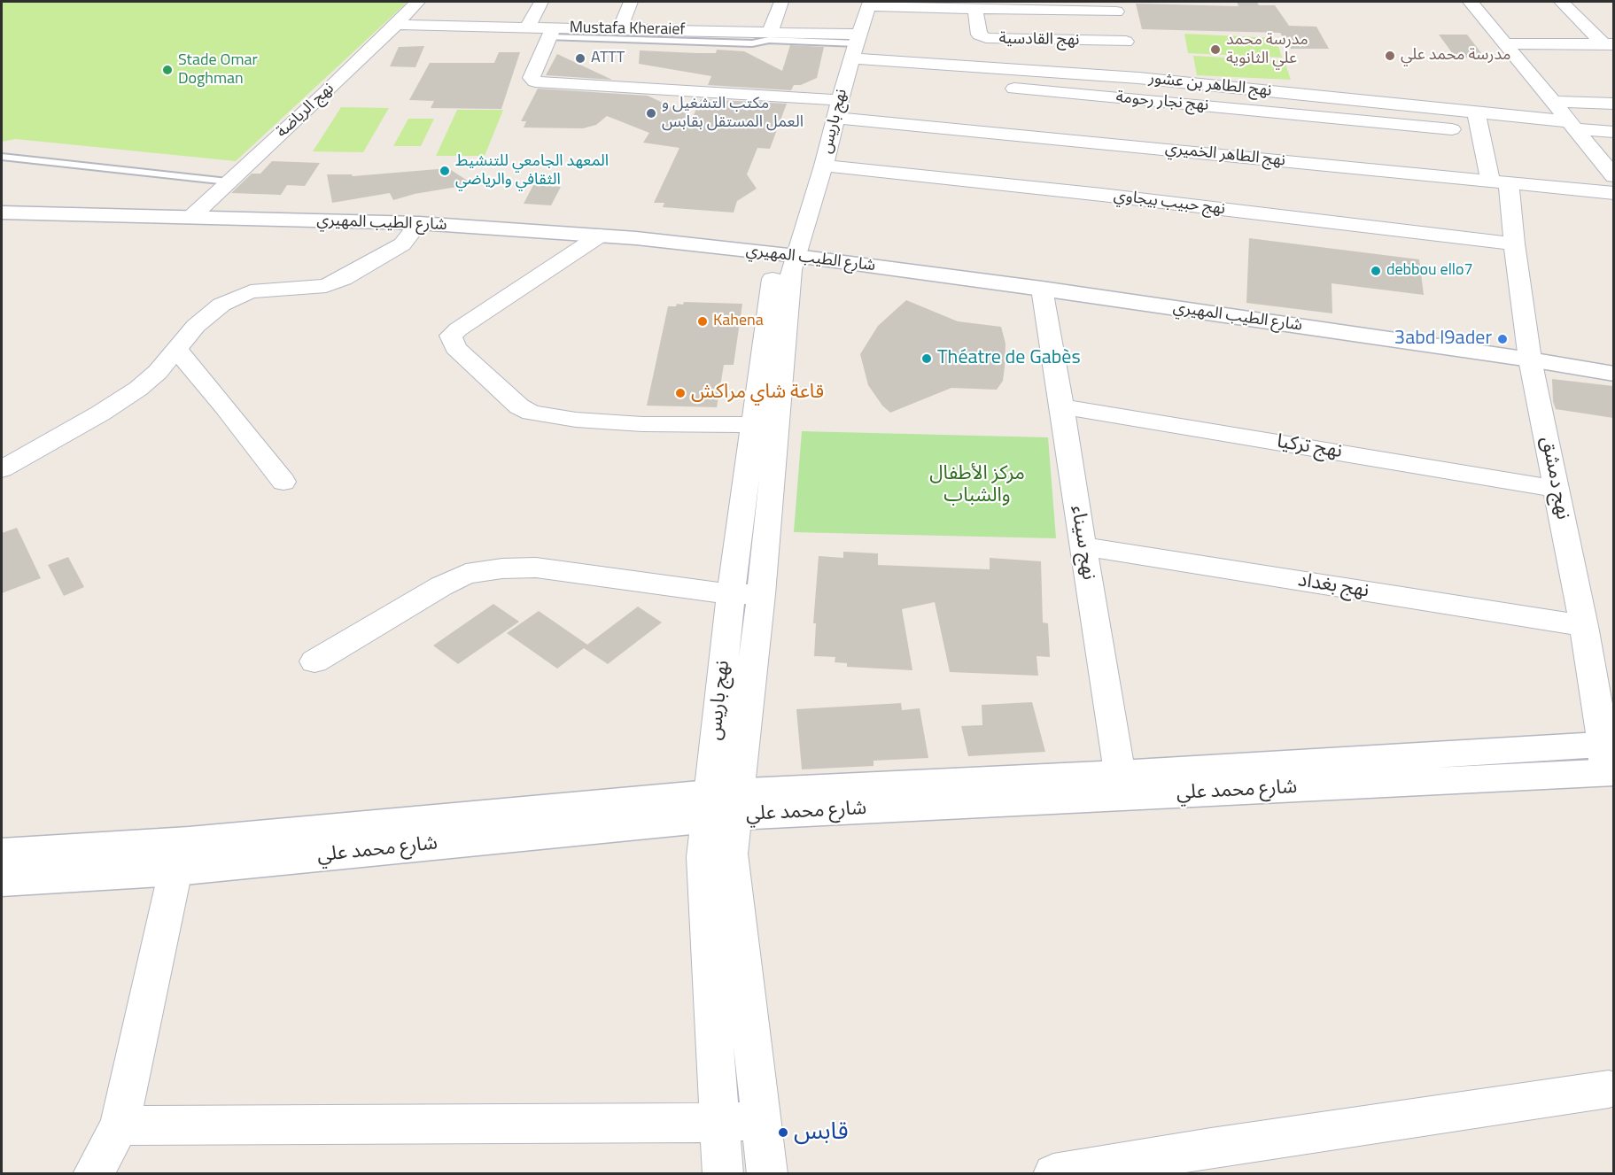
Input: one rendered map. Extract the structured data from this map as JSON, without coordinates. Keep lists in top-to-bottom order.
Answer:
{
  "streets": {
    "street": [
      "Mustafa Kheraief",
      "نهج القادسية",
      "نهج الطاهر بن عشور",
      "نهج نجار رحومة",
      "نهج الرياضة",
      "نهج باريس",
      "نهج الطاهر الخميري",
      "نهج حبيب بيجاوي",
      "شارع الطيب المهيري",
      "نهج تركيا",
      "نهج دمشق",
      "نهج سيناء",
      "نهج بغداد",
      "شارع محمد علي"
    ]
  },
  "crossings": [
    ["Mustafa Kheraief", "نهج الطاهر بن عشور"],
    ["Mustafa Kheraief", "نهج الرياضة"],
    ["Mustafa Kheraief", "نهج باريس"],
    ["Mustafa Kheraief", "نهج الطاهر الخميري"],
    ["نهج الطاهر بن عشور", "نهج باريس"],
    ["نهج الطاهر بن عشور", "نهج دمشق"],
    ["نهج نجار رحومة", "نهج دمشق"],
    ["نهج الرياضة", "شارع الطيب المهيري"],
    ["نهج باريس", "نهج الطاهر الخميري"],
    ["نهج باريس", "نهج حبيب بيجاوي"],
    ["نهج باريس", "شارع الطيب المهيري"],
    ["نهج باريس", "شارع محمد علي"],
    ["نهج الطاهر الخميري", "نهج دمشق"],
    ["نهج حبيب بيجاوي", "نهج دمشق"],
    ["شارع الطيب المهيري", "نهج دمشق"],
    ["شارع الطيب المهيري", "نهج سيناء"],
    ["نهج تركيا", "نهج دمشق"],
    ["نهج تركيا", "نهج سيناء"],
    ["نهج دمشق", "نهج بغداد"],
    ["نهج دمشق", "شارع محمد علي"],
    ["نهج سيناء", "نهج بغداد"],
    ["نهج سيناء", "شارع محمد علي"]
  ],
  "parks": ["مركز الأطفال والشباب"],
  "places": [
    "مدرسة محمد علي الثانوية",
    "مدرسة محمد علي",
    "ATTT",
    "Stade Omar Doghman",
    "مكتب التشغيل و العمل المستقل بقابس",
    "المعهد الجامعي للتنشيط الثقافي والرياضي",
    "debbou ello7",
    "Kahena",
    "3abd l9ader",
    "Théatre de Gabès",
    "قاعة شاي مراكش",
    "قابس"
  ]
}
